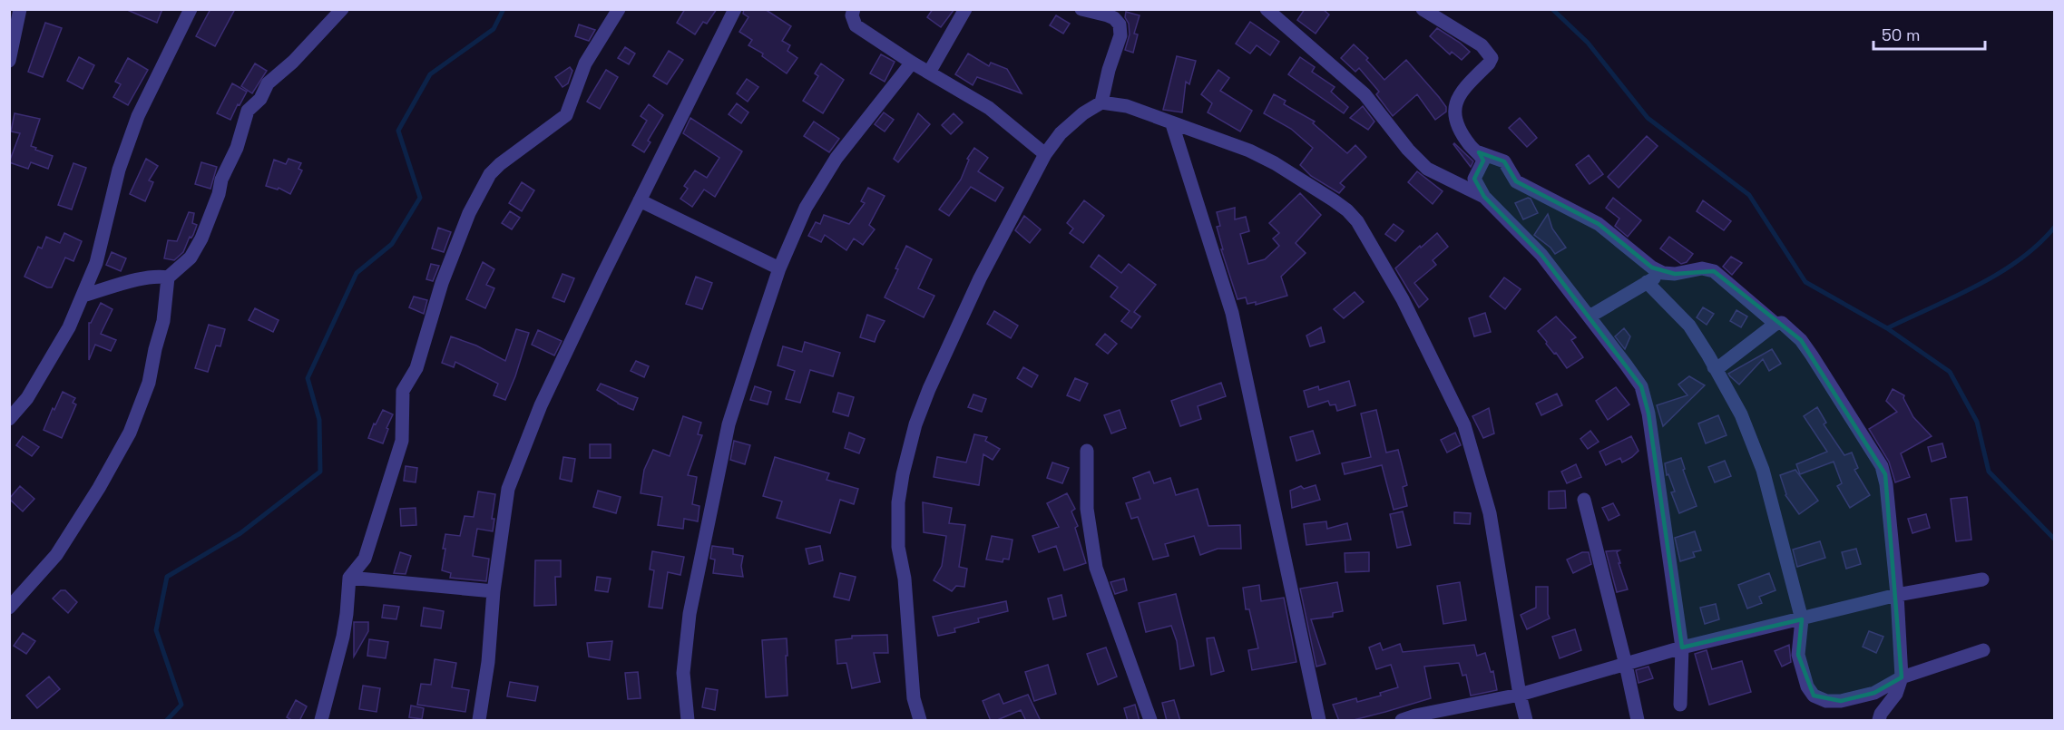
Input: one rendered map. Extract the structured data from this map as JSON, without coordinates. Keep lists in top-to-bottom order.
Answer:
{
  "scale_bar": "50 m"
}
